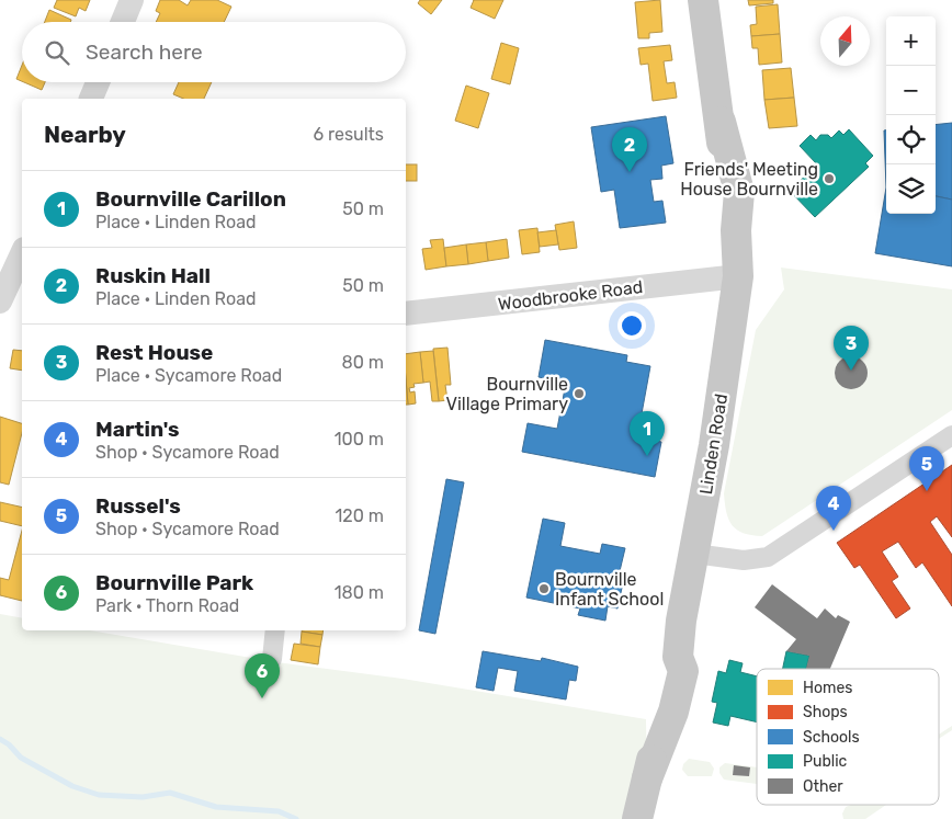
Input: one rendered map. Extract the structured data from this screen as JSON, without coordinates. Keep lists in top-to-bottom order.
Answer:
{
  "streets": {
    "highway": ["Linden Road"],
    "street": ["Woodbrooke Road"]
  },
  "crossings": [
    ["Woodbrooke Road", "Linden Road"]
  ],
  "places": ["Friends' Meeting House Bournville", "Bournville Village Primary", "Bournville Infant School"],
  "legend": [
    "Homes",
    "Shops",
    "Schools",
    "Public",
    "Other"
  ],
  "north": "top",
  "page": {
    "map_buttons": ["+", "−"],
    "search": "Search here",
    "heading": ["Nearby", "6 results"],
    "pins": [
      "2",
      "3",
      "1",
      "5",
      "4",
      "6"
    ],
    "list": [
      {
        "mark": "1",
        "name": "Bournville Carillon",
        "note": "Place · Linden Road",
        "value": "50 m"
      },
      {
        "mark": "2",
        "name": "Ruskin Hall",
        "note": "Place · Linden Road",
        "value": "50 m"
      },
      {
        "mark": "3",
        "name": "Rest House",
        "note": "Place · Sycamore Road",
        "value": "80 m"
      },
      {
        "mark": "4",
        "name": "Martin's",
        "note": "Shop · Sycamore Road",
        "value": "100 m"
      },
      {
        "mark": "5",
        "name": "Russel's",
        "note": "Shop · Sycamore Road",
        "value": "120 m"
      },
      {
        "mark": "6",
        "name": "Bournville Park",
        "note": "Park · Thorn Road",
        "value": "180 m"
      }
    ]
  }
}
